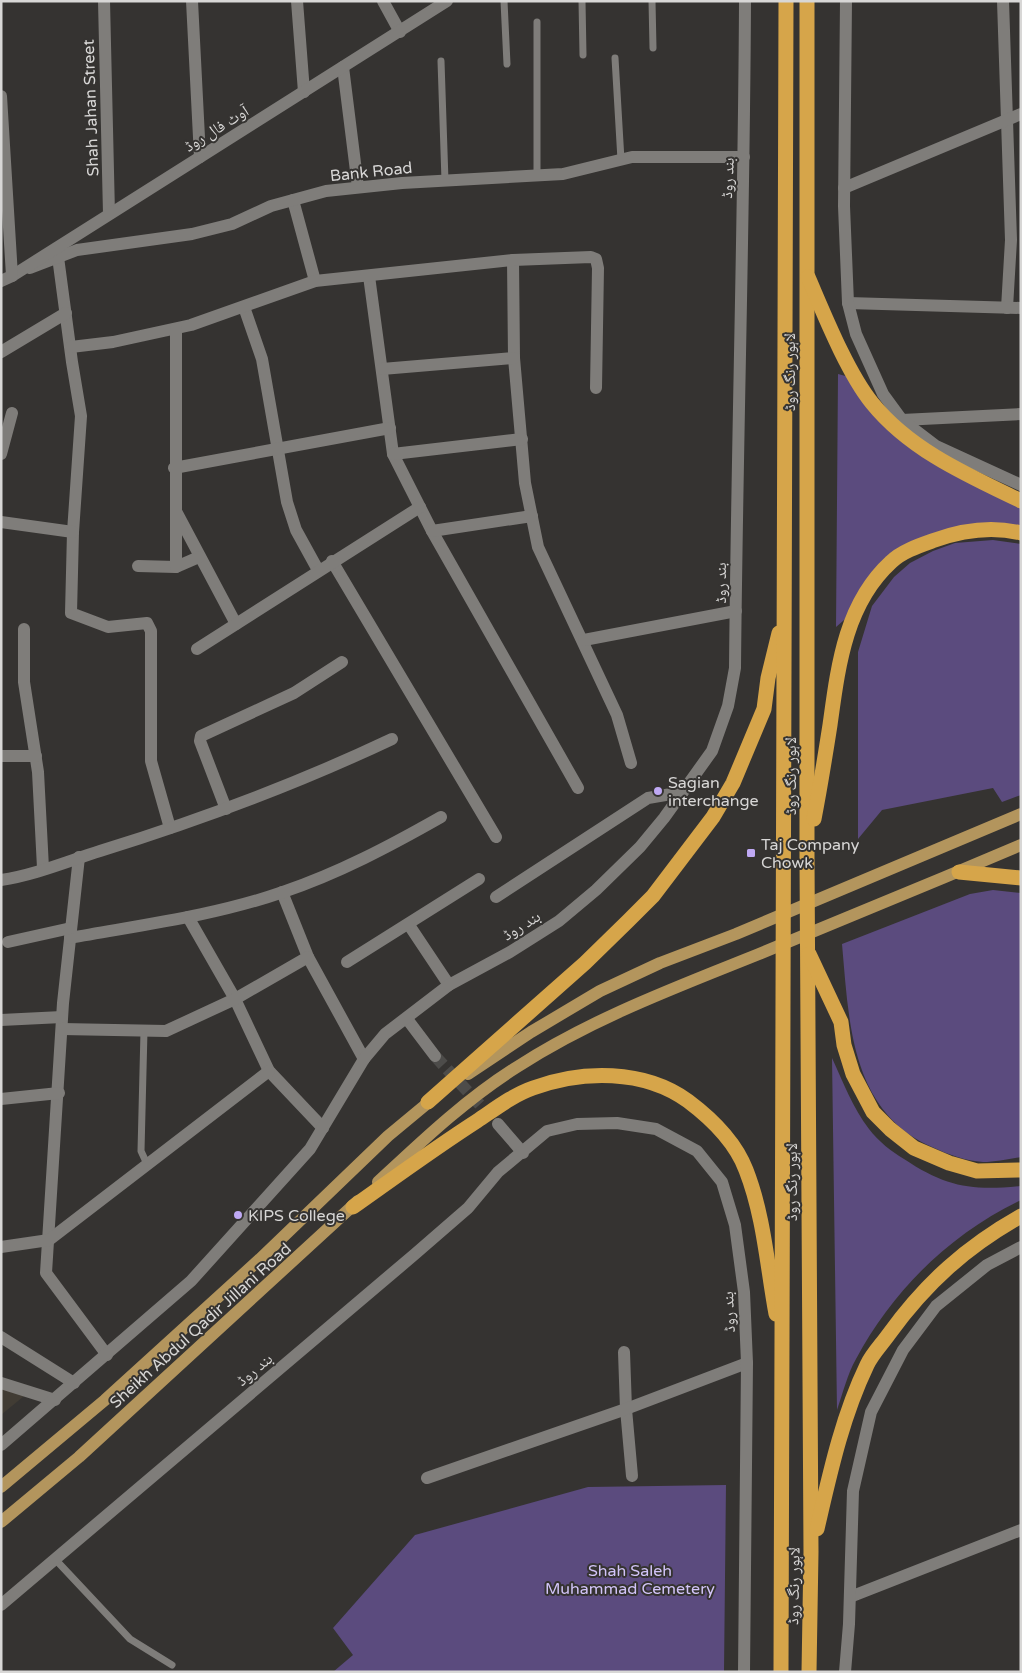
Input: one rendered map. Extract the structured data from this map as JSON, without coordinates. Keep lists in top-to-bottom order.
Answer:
{
  "streets": {
    "highway": ["لاہور رنگ روڈ"],
    "main road": ["Sheikh Abdul Qadir Jillani Road"],
    "street": [
      "Shah Jahan Street",
      "آوٹ فال روڈ",
      "Bank Road",
      "بند روڈ"
    ]
  },
  "crossings": [
    ["Shah Jahan Street", "آوٹ فال روڈ"],
    ["آوٹ فال روڈ", "Bank Road"],
    ["Bank Road", "بند روڈ"]
  ],
  "parks": ["Shah Saleh Muhammad Cemetery"],
  "places": {
    "other": ["Sagian interchange", "KIPS College"],
    "transit": ["Taj Company Chowk"]
  }
}
